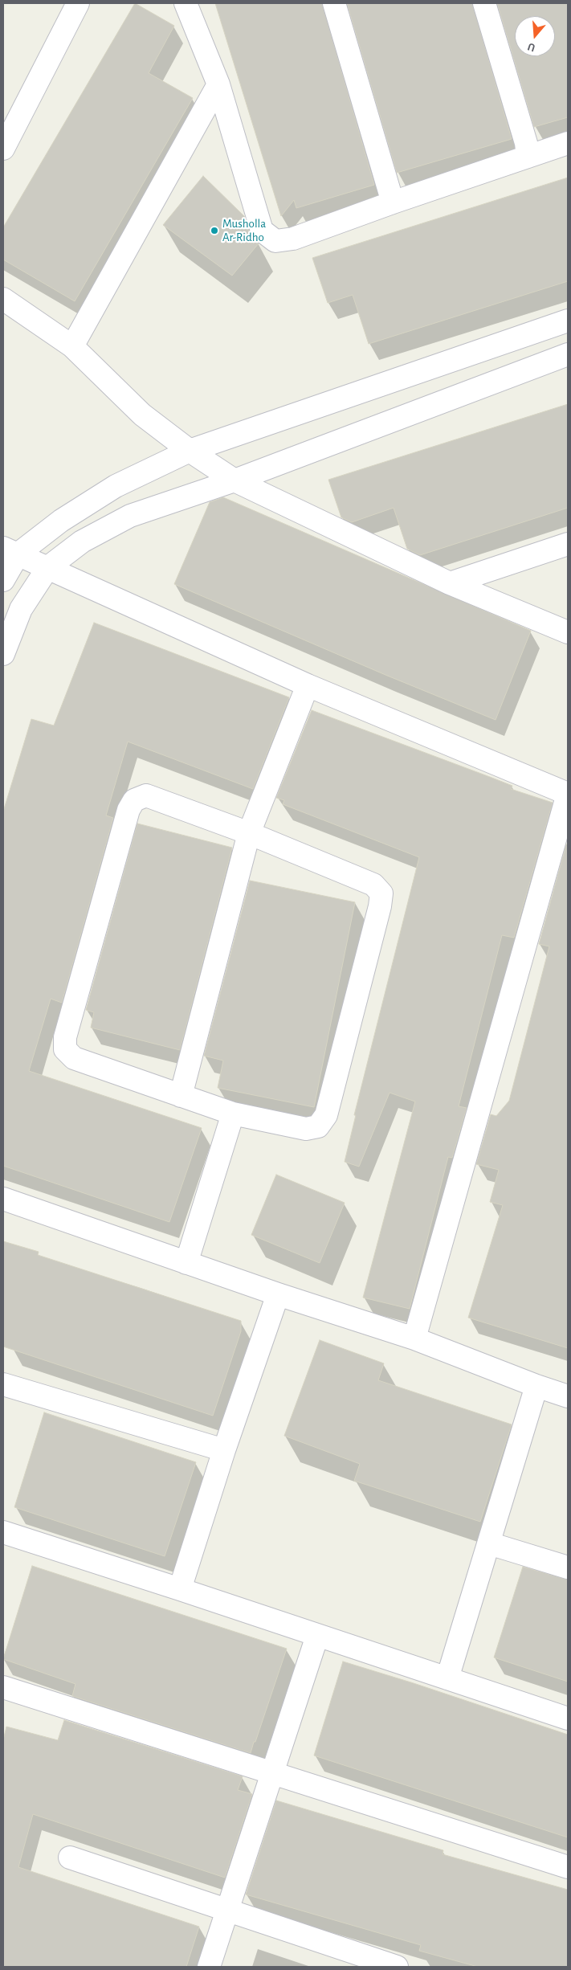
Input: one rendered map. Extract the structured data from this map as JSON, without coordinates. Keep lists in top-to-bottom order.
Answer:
{
  "places": ["Musholla Ar-Ridho"],
  "north": "bottom"
}
